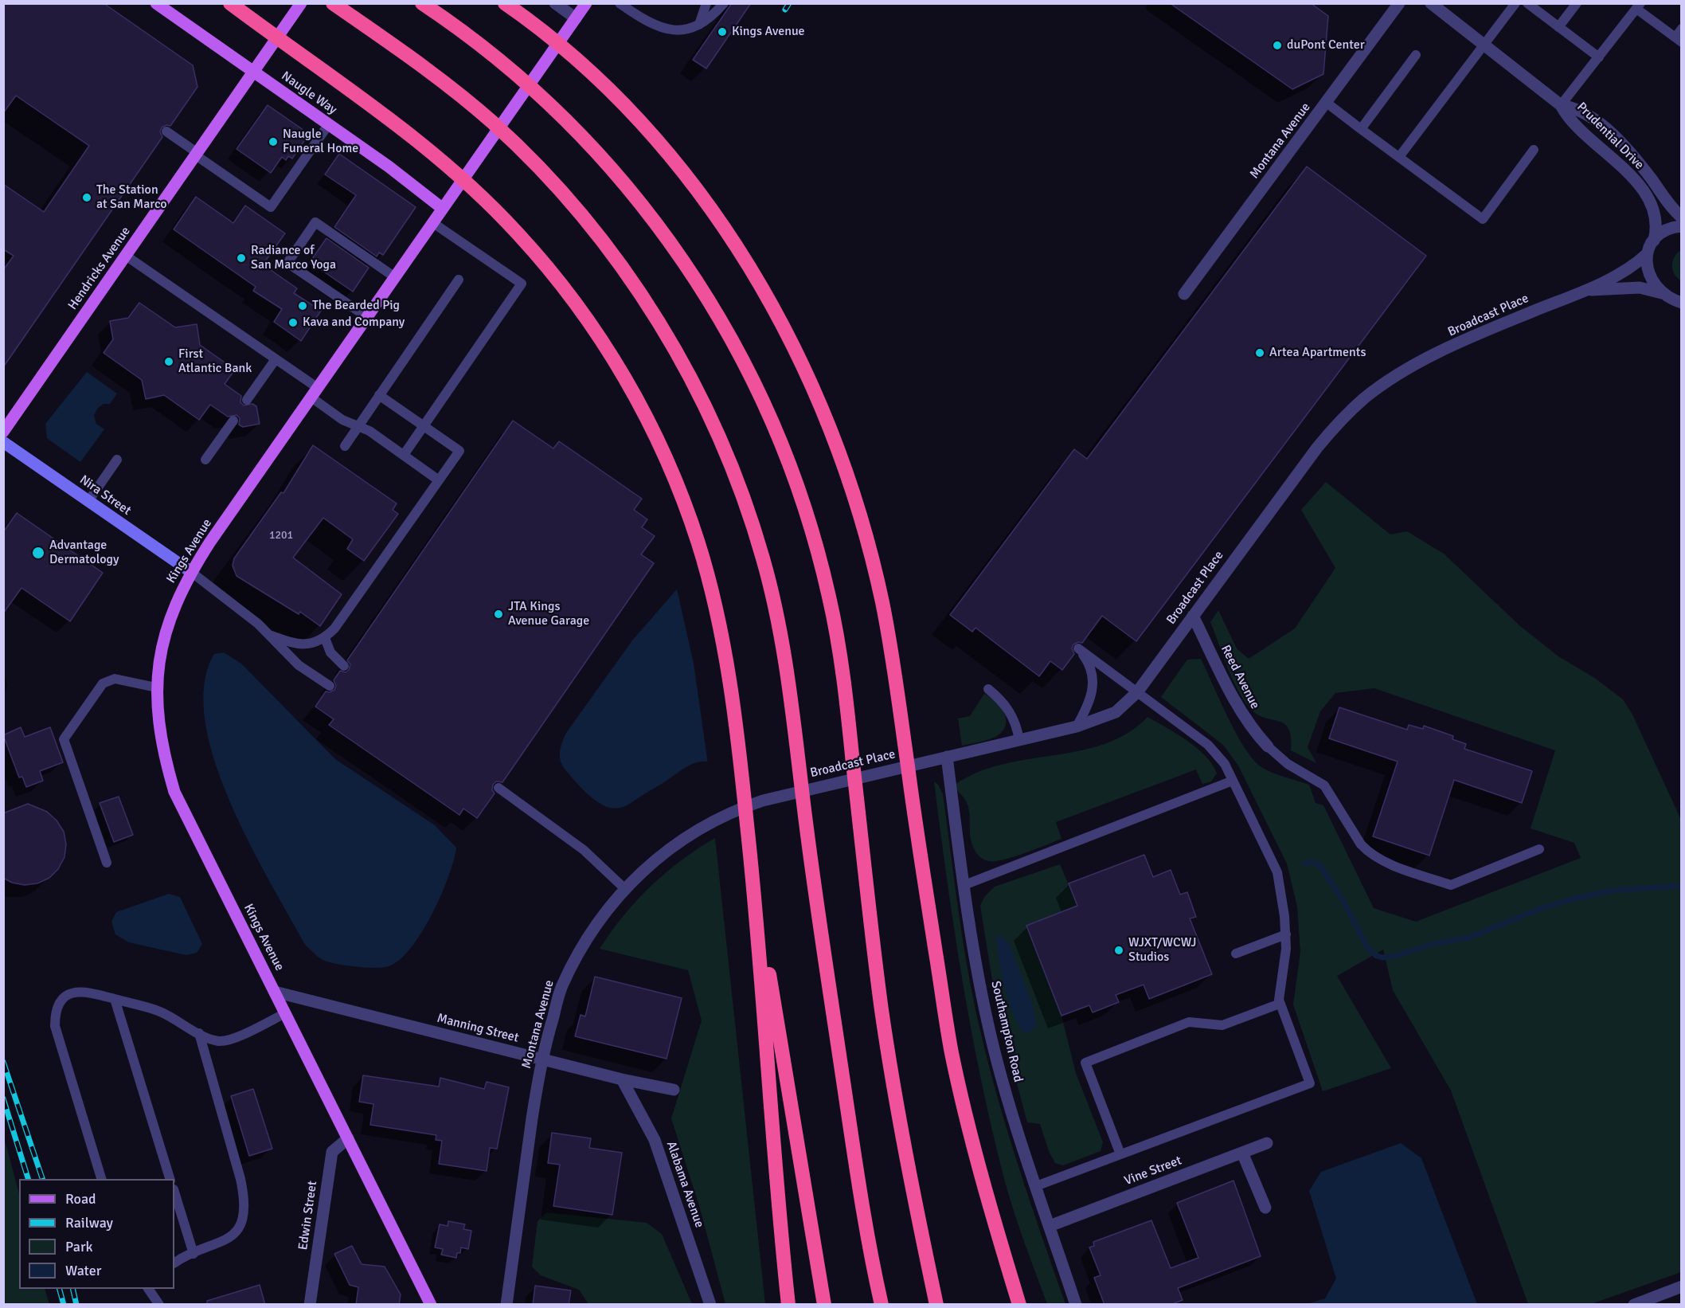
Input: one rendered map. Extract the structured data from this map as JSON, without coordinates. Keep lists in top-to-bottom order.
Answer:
{
  "streets": {
    "main road": ["Naugle Way", "Hendricks Avenue", "Kings Avenue"],
    "street": [
      "Prudential Drive",
      "Montana Avenue",
      "Broadcast Place",
      "Nira Street",
      "Reed Avenue",
      "Manning Street",
      "Southampton Road",
      "Vine Street",
      "Alabama Avenue",
      "Edwin Street"
    ]
  },
  "crossings": [
    ["Naugle Way", "Hendricks Avenue"],
    ["Naugle Way", "Kings Avenue"],
    ["Montana Avenue", "Broadcast Place"],
    ["Montana Avenue", "Manning Street"],
    ["Broadcast Place", "Reed Avenue"],
    ["Broadcast Place", "Southampton Road"],
    ["Nira Street", "Kings Avenue"],
    ["Kings Avenue", "Manning Street"],
    ["Kings Avenue", "Edwin Street"],
    ["Manning Street", "Alabama Avenue"],
    ["Southampton Road", "Vine Street"]
  ],
  "places": [
    "Kings Avenue",
    "duPont Center",
    "Naugle Funeral Home",
    "The Station at San Marco",
    "Radiance of San Marco Yoga",
    "The Bearded Pig",
    "Kava and Company",
    "Artea Apartments",
    "First Atlantic Bank",
    "Advantage Dermatology",
    "JTA Kings Avenue Garage",
    "WJXT/WCWJ Studios"
  ],
  "house_numbers": ["1201"],
  "legend": [
    "Road",
    "Railway",
    "Park",
    "Water"
  ]
}
